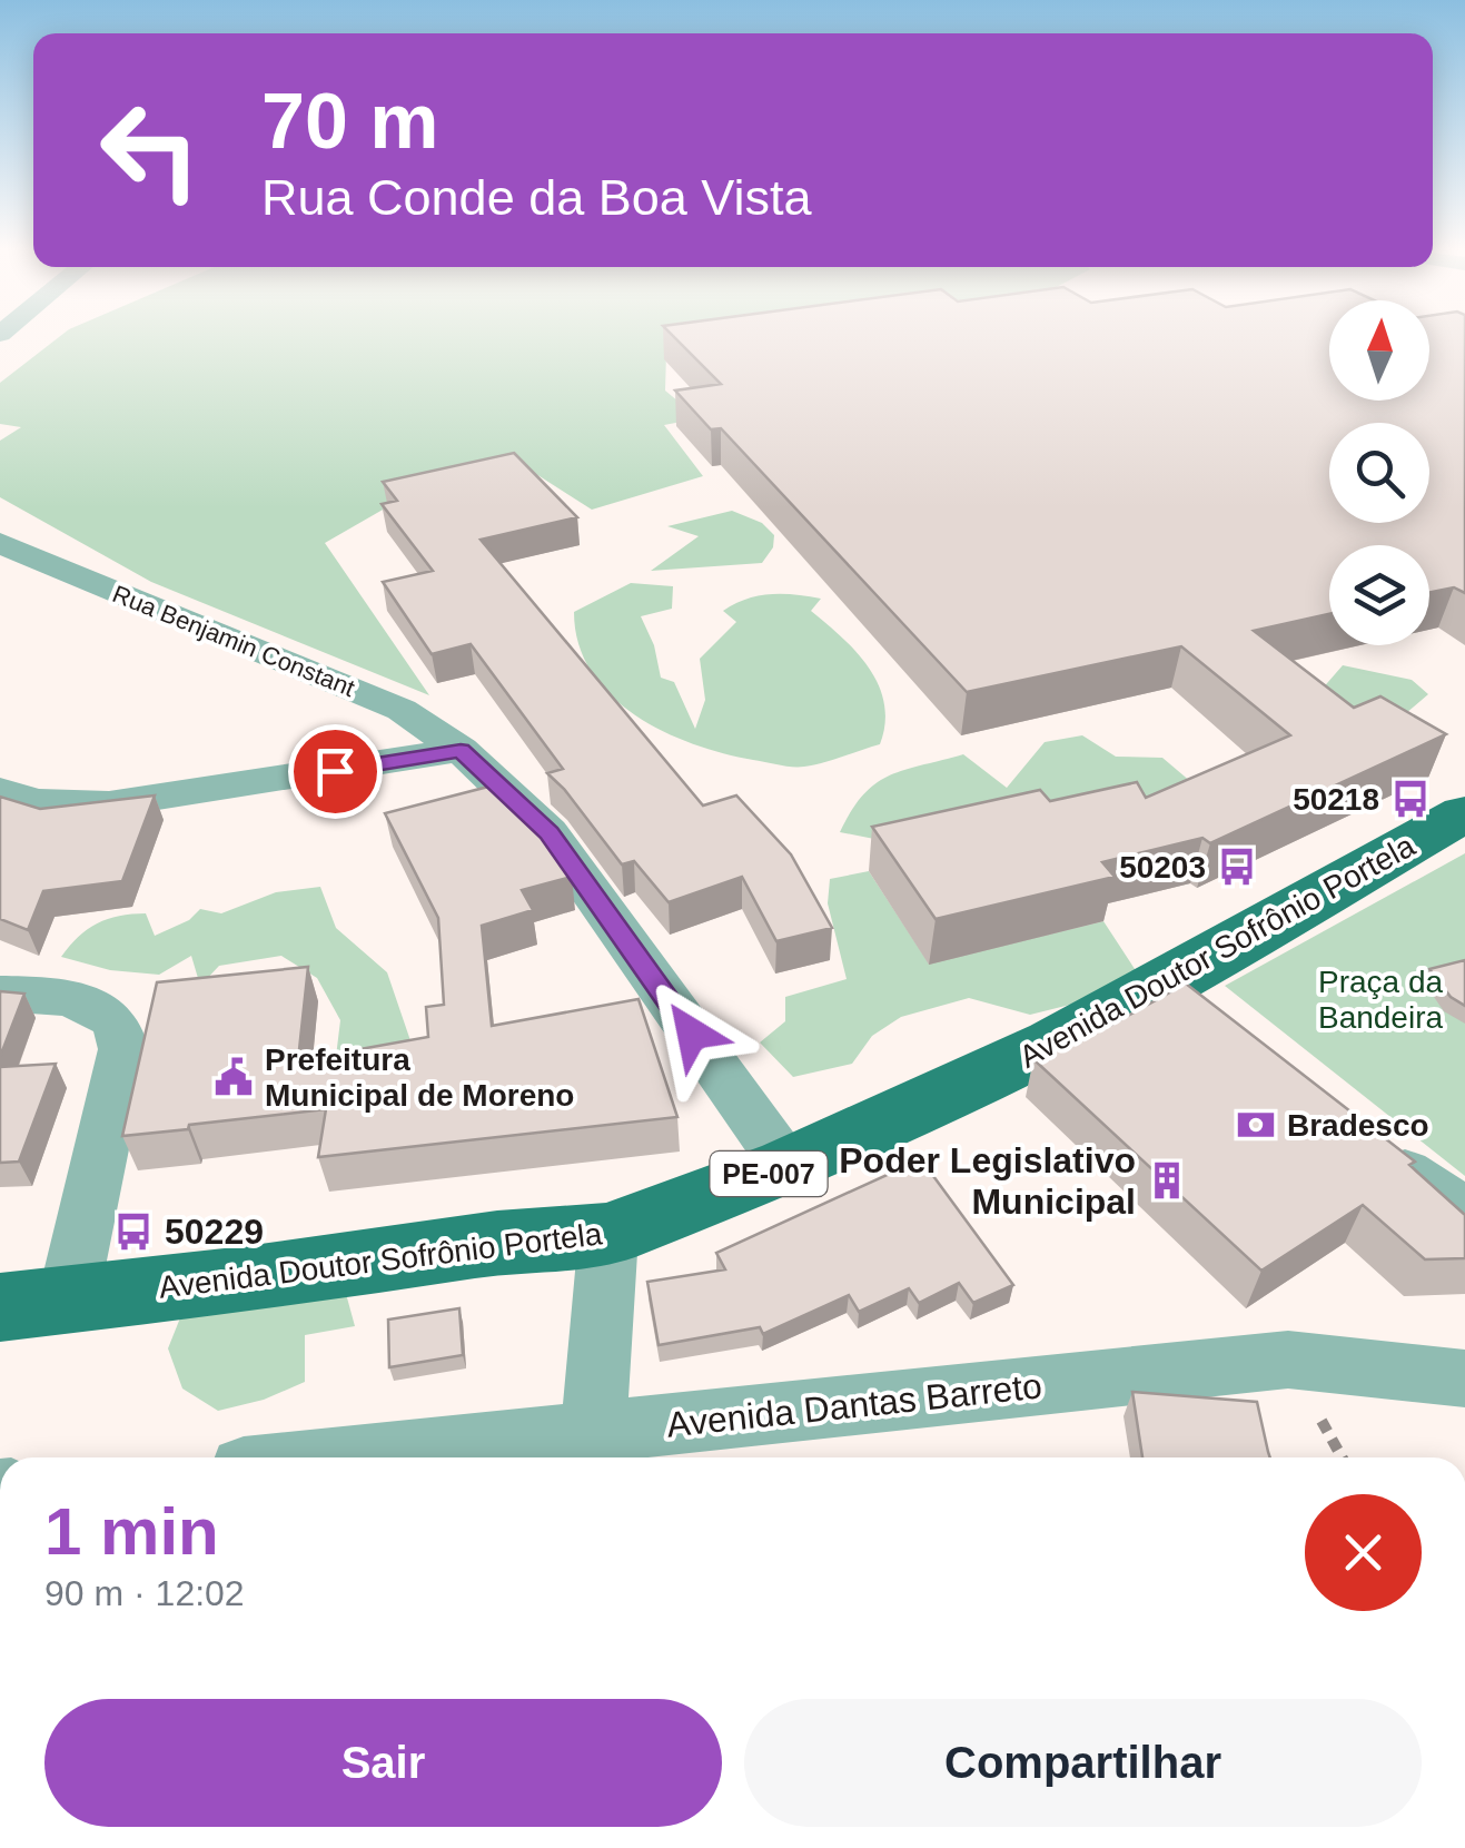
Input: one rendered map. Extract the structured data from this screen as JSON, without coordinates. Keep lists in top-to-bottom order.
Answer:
{
  "streets": {
    "main road": ["Avenida Doutor Sofrônio Portela", "PE-007"],
    "street": ["Rua Benjamin Constant", "Avenida Dantas Barreto"]
  },
  "crossings": [
    ["Rua Benjamin Constant", "Avenida Doutor Sofrônio Portela"]
  ],
  "parks": ["Praça da Bandeira"],
  "places": {
    "bus stop": ["50218", "50203", "50229"],
    "public building": ["Prefeitura Municipal de Moreno"],
    "bank": ["Bradesco"],
    "building": ["Poder Legislativo Municipal"]
  },
  "north": "top",
  "page": {
    "turn": ["70 m", "Rua Conde da Boa Vista"],
    "heading": ["1 min", "90 m · 12:02"],
    "buttons": ["Sair", "Compartilhar"]
  }
}
